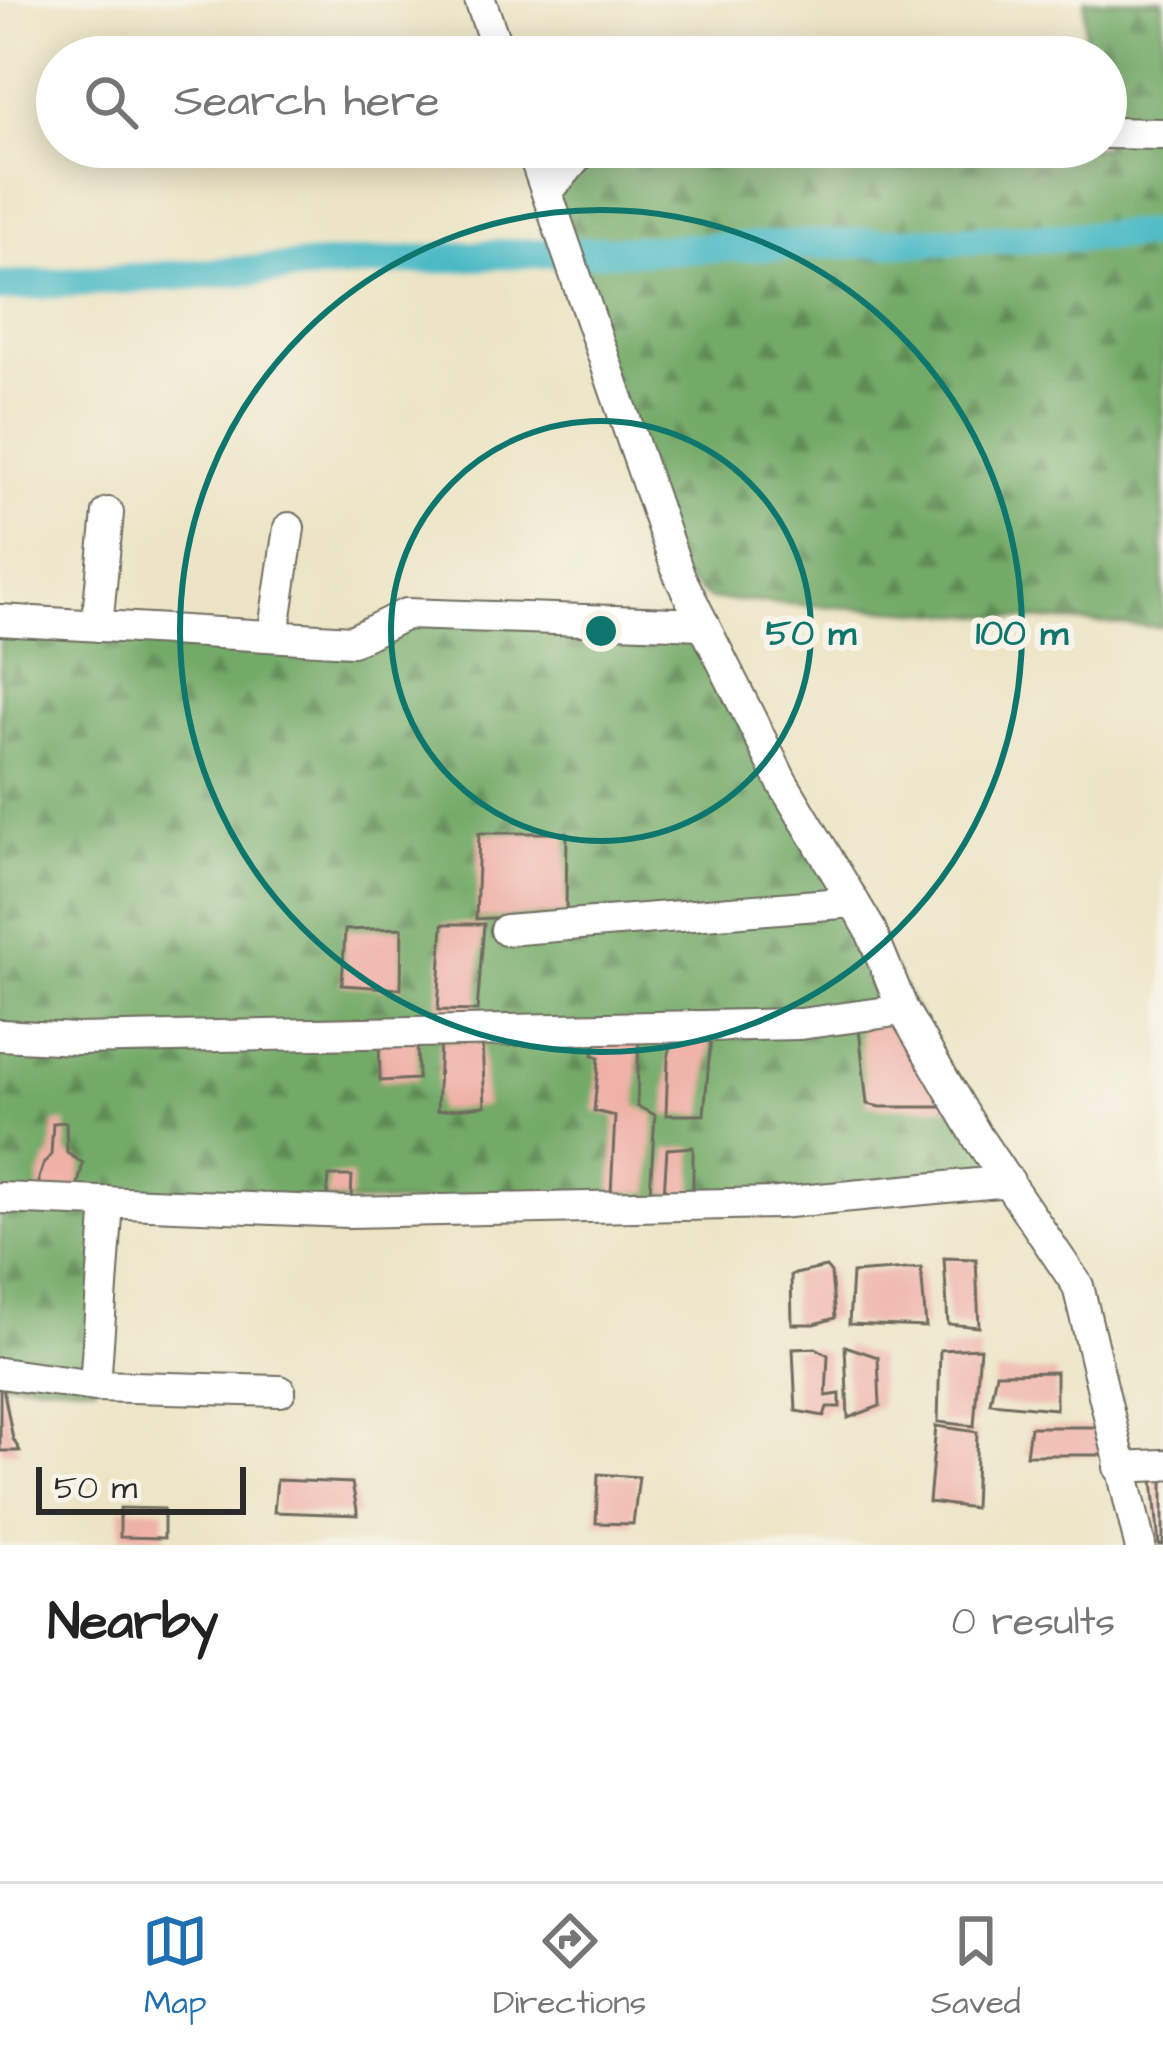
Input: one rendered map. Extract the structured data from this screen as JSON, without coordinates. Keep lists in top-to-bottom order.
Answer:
{
  "scale_bar": "50 m",
  "page": {
    "search": "Search here",
    "scale": "50 m",
    "heading": ["Nearby", "0 results"],
    "nav": ["Map", "Directions", "Saved"]
  },
  "rings": ["50 m", "100 m"]
}
